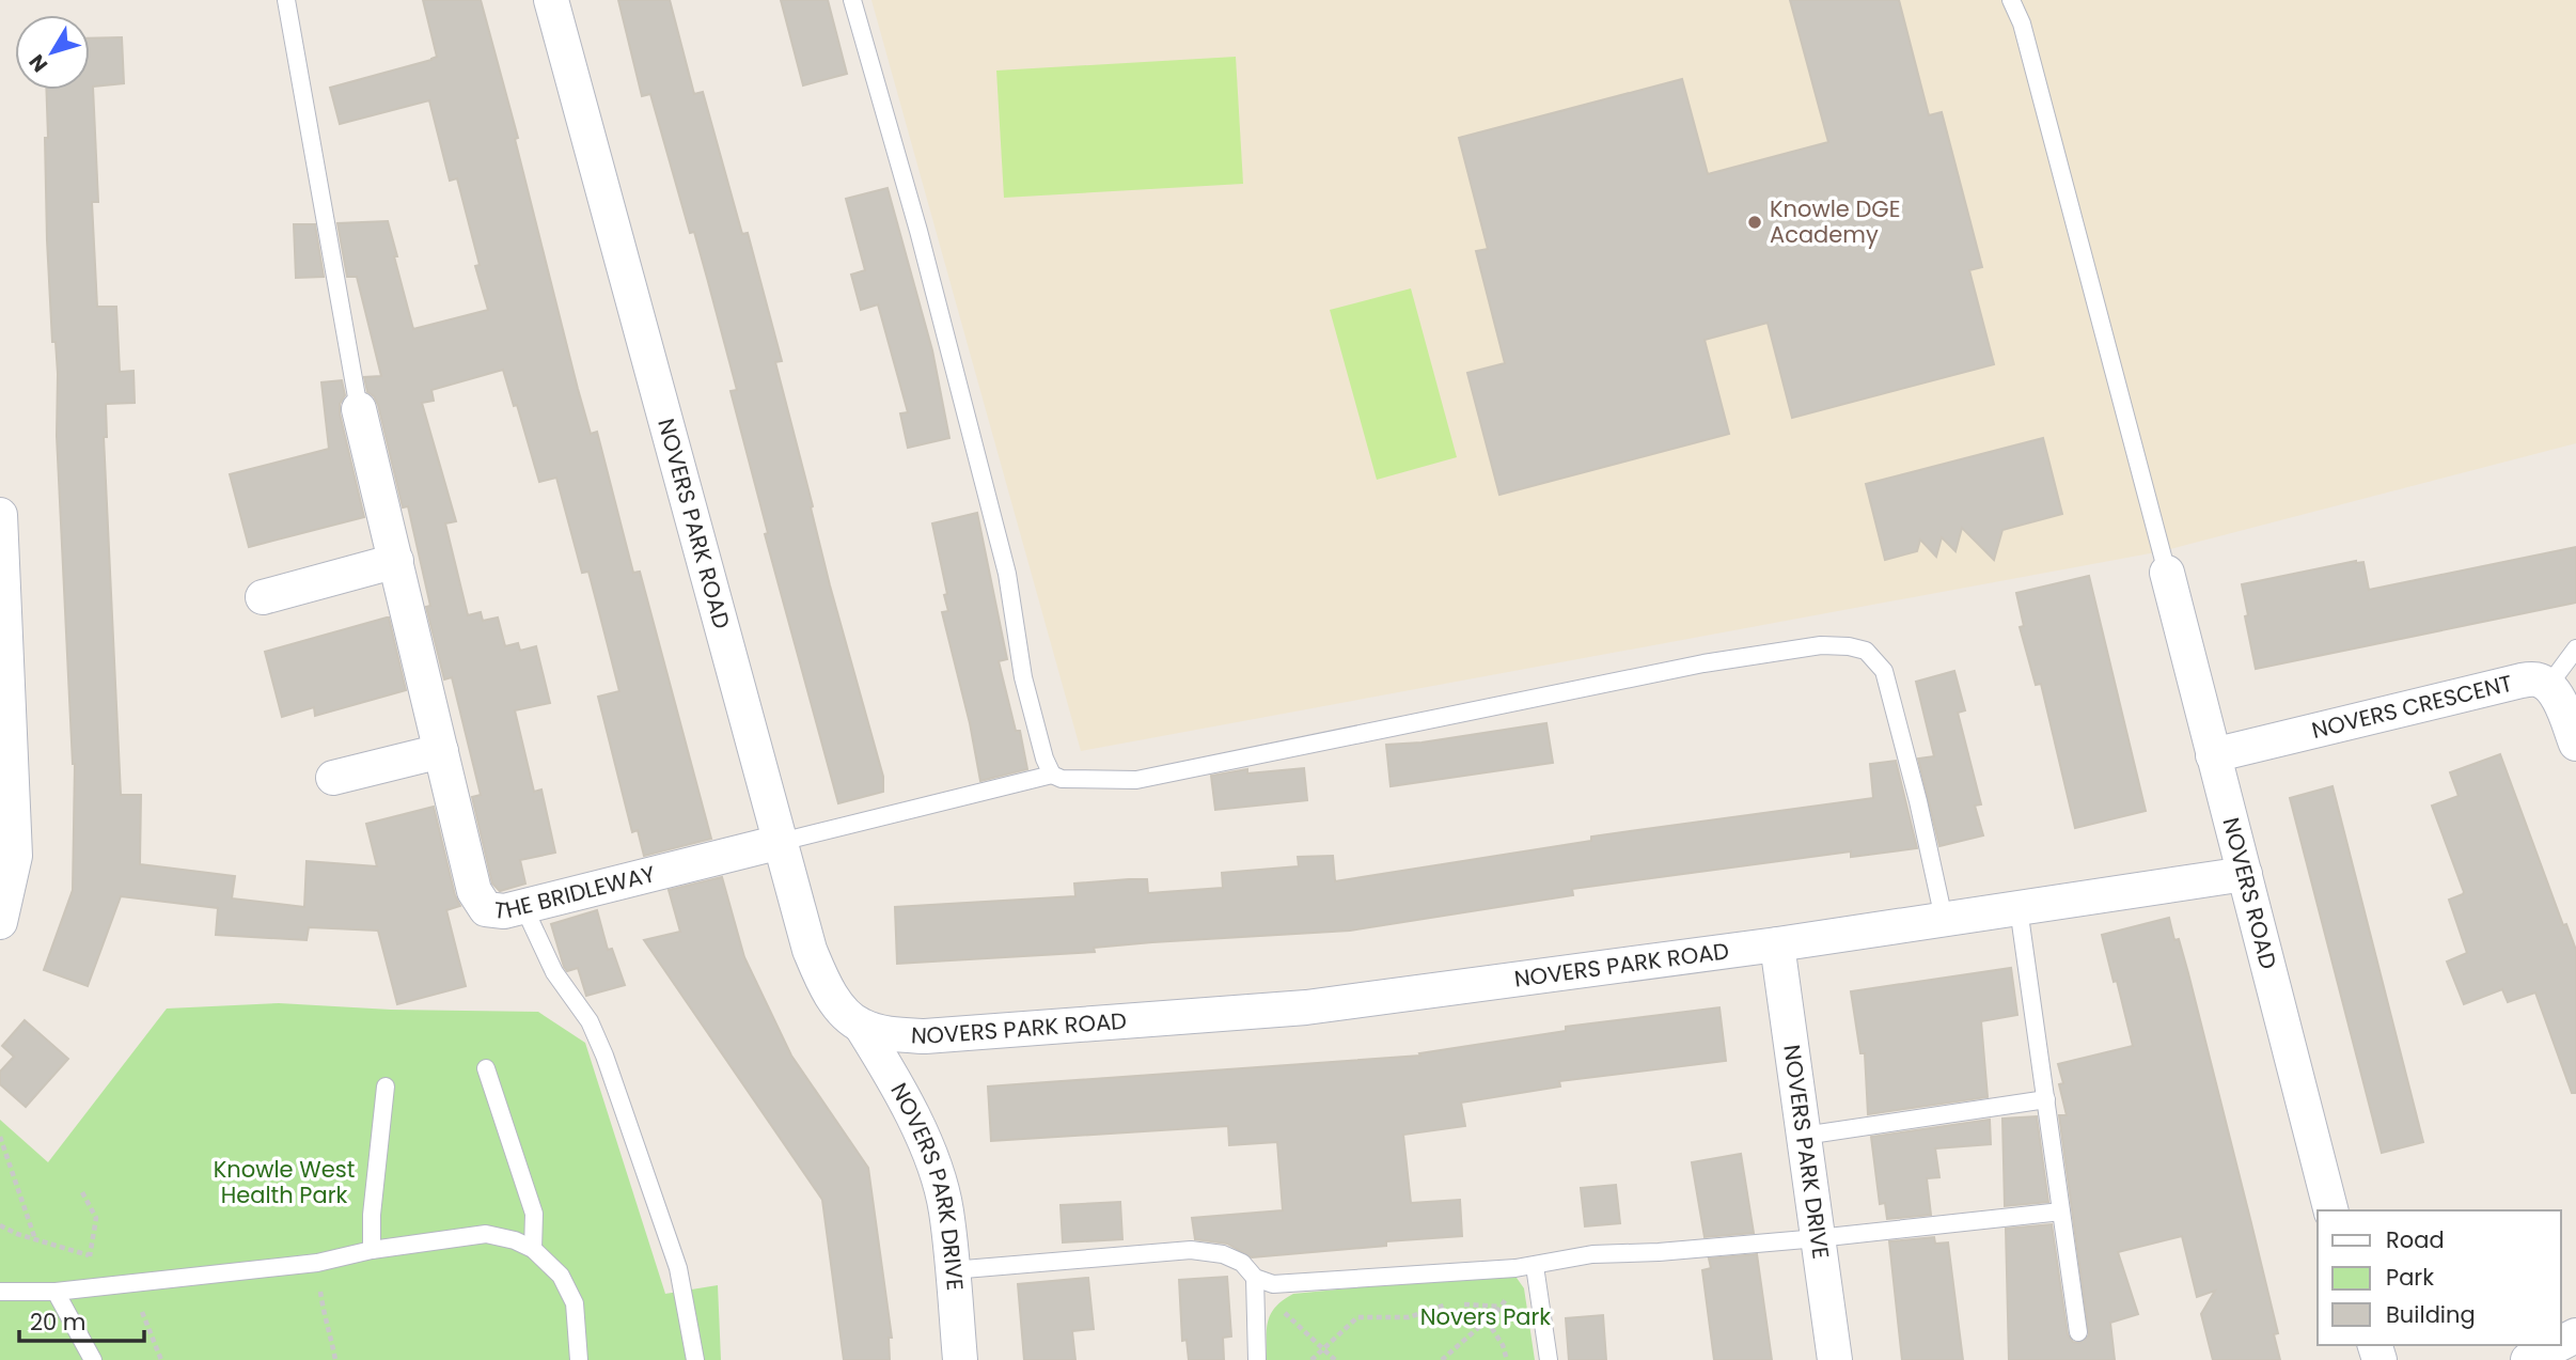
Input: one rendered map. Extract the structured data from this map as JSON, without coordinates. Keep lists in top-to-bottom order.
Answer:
{
  "streets": {
    "street": [
      "NOVERS PARK ROAD",
      "NOVERS CRESCENT",
      "THE BRIDLEWAY",
      "NOVERS ROAD",
      "NOVERS PARK DRIVE"
    ]
  },
  "crossings": [
    ["NOVERS PARK ROAD", "THE BRIDLEWAY"],
    ["NOVERS PARK ROAD", "NOVERS ROAD"],
    ["NOVERS PARK ROAD", "NOVERS PARK DRIVE"],
    ["NOVERS CRESCENT", "NOVERS ROAD"]
  ],
  "parks": ["Knowle West Health Park", "Novers Park"],
  "places": ["Knowle DGE Academy"],
  "legend": ["Road", "Park", "Building"],
  "scale_bar": "20 m",
  "north": "bottom left"
}
